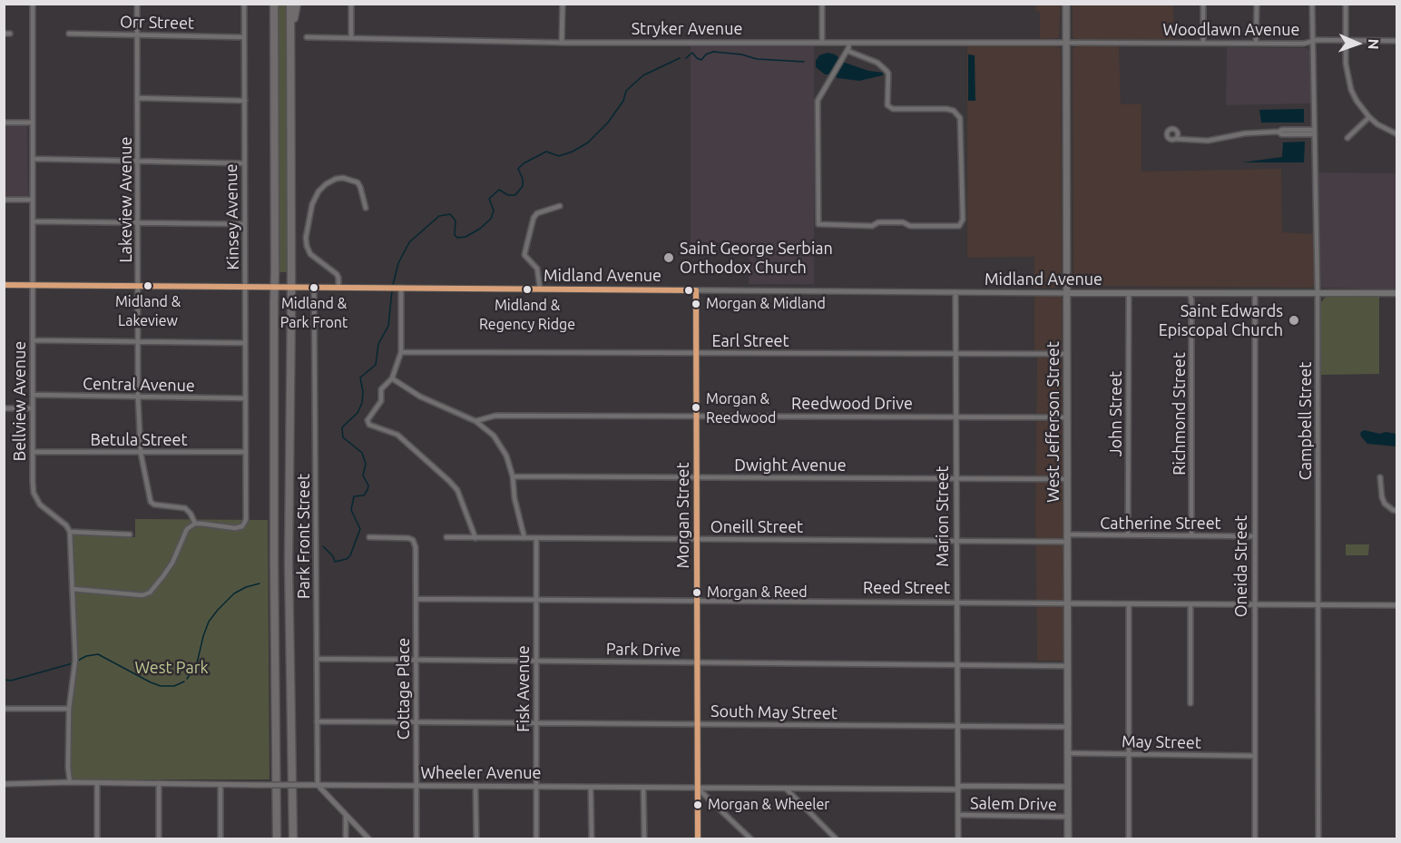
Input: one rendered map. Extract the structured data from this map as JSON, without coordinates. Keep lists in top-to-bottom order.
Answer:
{
  "streets": {
    "main road": ["Midland Avenue", "West Jefferson Street"],
    "street": [
      "Orr Street",
      "Stryker Avenue",
      "Woodlawn Avenue",
      "Lakeview Avenue",
      "Kinsey Avenue",
      "Earl Street",
      "Central Avenue",
      "Bellview Avenue",
      "Reedwood Drive",
      "John Street",
      "Richmond Street",
      "Campbell Street",
      "Betula Street",
      "Dwight Avenue",
      "Morgan Street",
      "Marion Street",
      "Catherine Street",
      "Oneill Street",
      "Park Front Street",
      "Oneida Street",
      "Reed Street",
      "Park Drive",
      "Cottage Place",
      "Fisk Avenue",
      "South May Street",
      "May Street",
      "Wheeler Avenue",
      "Salem Drive"
    ]
  },
  "crossings": [
    ["Orr Street", "Lakeview Avenue"],
    ["Orr Street", "Kinsey Avenue"],
    ["Stryker Avenue", "Woodlawn Avenue"],
    ["Stryker Avenue", "West Jefferson Street"],
    ["Woodlawn Avenue", "Campbell Street"],
    ["Woodlawn Avenue", "West Jefferson Street"],
    ["Lakeview Avenue", "Kinsey Avenue"],
    ["Lakeview Avenue", "Midland Avenue"],
    ["Lakeview Avenue", "Central Avenue"],
    ["Lakeview Avenue", "Betula Street"],
    ["Kinsey Avenue", "Midland Avenue"],
    ["Kinsey Avenue", "Central Avenue"],
    ["Kinsey Avenue", "Betula Street"],
    ["Midland Avenue", "Bellview Avenue"],
    ["Midland Avenue", "John Street"],
    ["Midland Avenue", "Richmond Street"],
    ["Midland Avenue", "Campbell Street"],
    ["Midland Avenue", "West Jefferson Street"],
    ["Midland Avenue", "Morgan Street"],
    ["Midland Avenue", "Marion Street"],
    ["Midland Avenue", "Park Front Street"],
    ["Midland Avenue", "Oneida Street"],
    ["Earl Street", "West Jefferson Street"],
    ["Earl Street", "Morgan Street"],
    ["Earl Street", "Marion Street"],
    ["Central Avenue", "Bellview Avenue"],
    ["Bellview Avenue", "Betula Street"],
    ["Reedwood Drive", "West Jefferson Street"],
    ["Reedwood Drive", "Morgan Street"],
    ["Reedwood Drive", "Marion Street"],
    ["John Street", "Catherine Street"],
    ["Richmond Street", "Catherine Street"],
    ["Campbell Street", "Reed Street"],
    ["West Jefferson Street", "Dwight Avenue"],
    ["West Jefferson Street", "Catherine Street"],
    ["West Jefferson Street", "Oneill Street"],
    ["West Jefferson Street", "Reed Street"],
    ["West Jefferson Street", "Park Drive"],
    ["West Jefferson Street", "South May Street"],
    ["West Jefferson Street", "May Street"],
    ["West Jefferson Street", "Wheeler Avenue"],
    ["West Jefferson Street", "Salem Drive"],
    ["Dwight Avenue", "Morgan Street"],
    ["Dwight Avenue", "Marion Street"],
    ["Morgan Street", "Oneill Street"],
    ["Morgan Street", "Reed Street"],
    ["Morgan Street", "Park Drive"],
    ["Morgan Street", "South May Street"],
    ["Morgan Street", "Wheeler Avenue"],
    ["Marion Street", "Oneill Street"],
    ["Marion Street", "Reed Street"],
    ["Marion Street", "Park Drive"],
    ["Marion Street", "South May Street"],
    ["Marion Street", "Wheeler Avenue"],
    ["Marion Street", "Salem Drive"],
    ["Catherine Street", "Oneill Street"],
    ["Catherine Street", "Oneida Street"],
    ["Oneill Street", "Fisk Avenue"],
    ["Park Front Street", "Park Drive"],
    ["Park Front Street", "South May Street"],
    ["Park Front Street", "Wheeler Avenue"],
    ["Oneida Street", "Reed Street"],
    ["Oneida Street", "May Street"],
    ["Reed Street", "Cottage Place"],
    ["Reed Street", "Fisk Avenue"],
    ["Park Drive", "Cottage Place"],
    ["Park Drive", "Fisk Avenue"],
    ["Cottage Place", "South May Street"],
    ["Cottage Place", "Wheeler Avenue"],
    ["Fisk Avenue", "South May Street"],
    ["Fisk Avenue", "Wheeler Avenue"]
  ],
  "parks": ["West Park"],
  "places": [
    "Saint George Serbian Orthodox Church",
    "Midland & Lakeview",
    "Midland & Park Front",
    "Midland & Regency Ridge",
    "Morgan & Midland",
    "Saint Edwards Episcopal Church",
    "Morgan & Reedwood",
    "Morgan & Reed",
    "Morgan & Wheeler"
  ],
  "north": "right"
}
